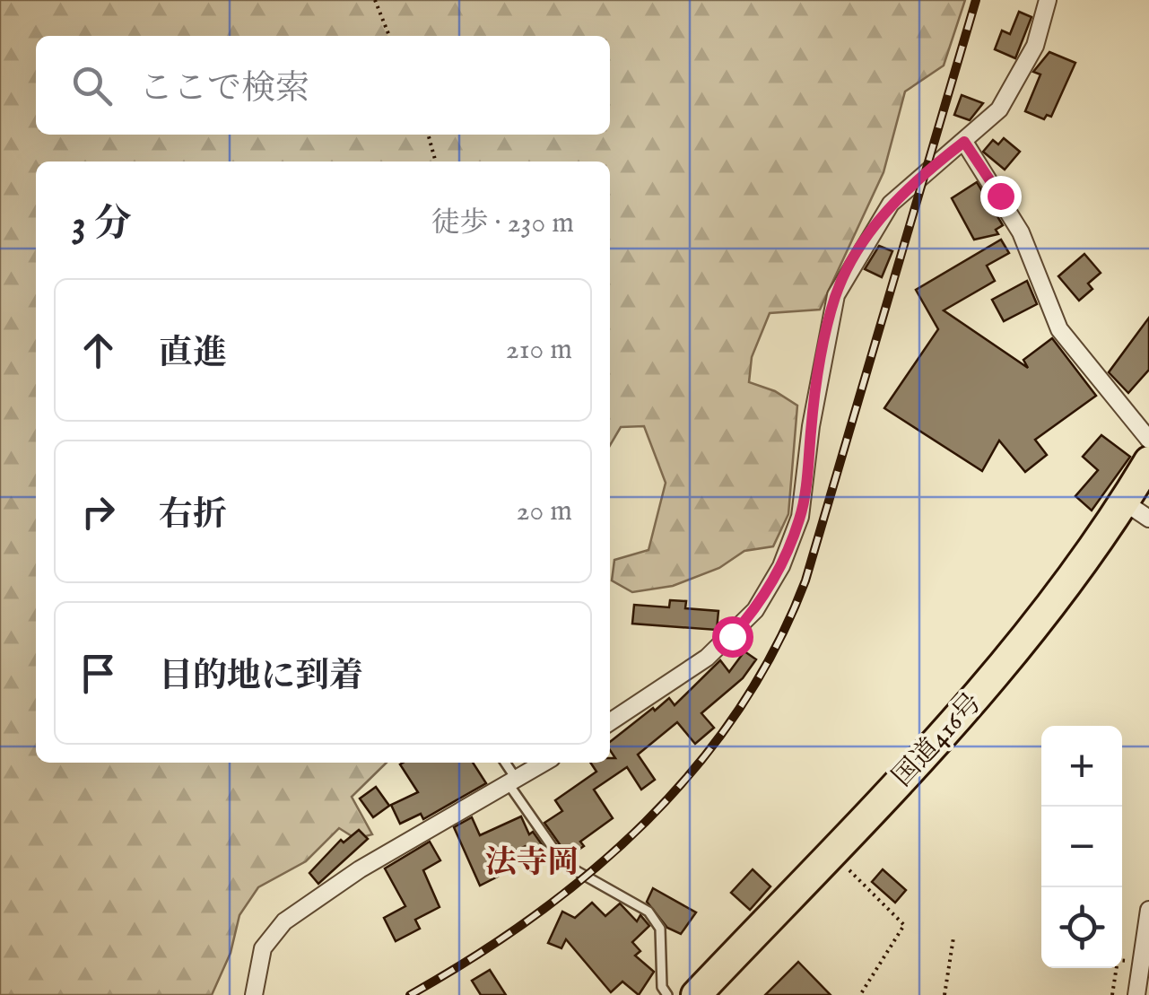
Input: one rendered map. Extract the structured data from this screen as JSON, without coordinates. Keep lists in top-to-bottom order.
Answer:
{
  "streets": {
    "highway": ["国道416号"]
  },
  "districts": ["法寺岡"],
  "page": {
    "search": "ここで検索",
    "heading": ["3 分", "徒歩 · 230 m"],
    "list": [
      ["直進", "210 m"],
      ["右折", "20 m"],
      "目的地に到着"
    ],
    "map_buttons": ["+", "−"]
  }
}
